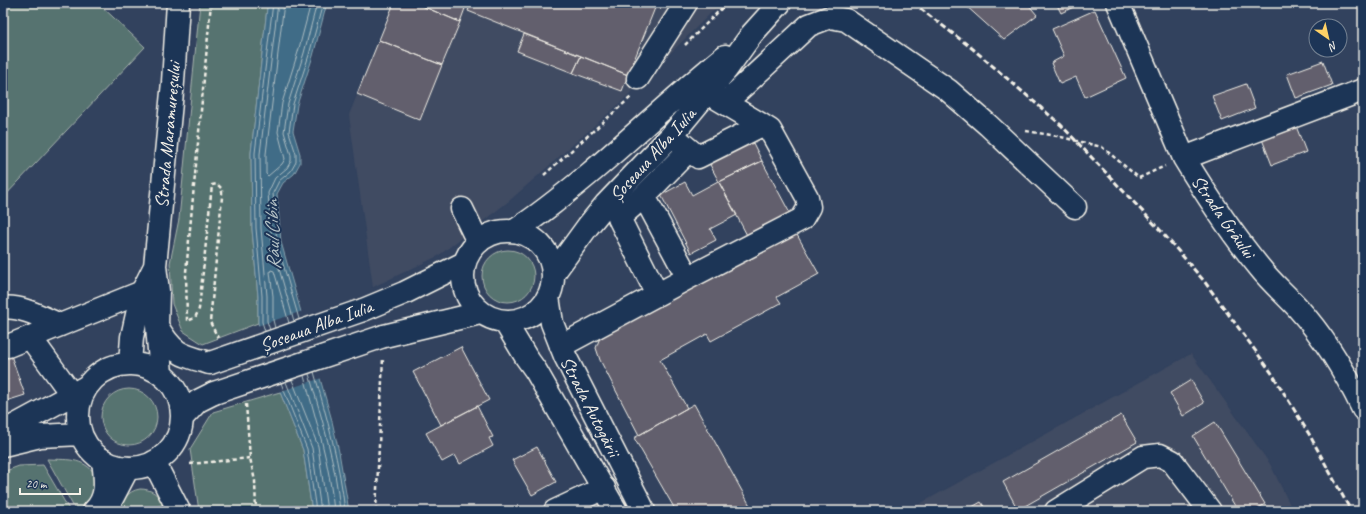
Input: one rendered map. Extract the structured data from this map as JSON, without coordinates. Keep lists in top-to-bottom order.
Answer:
{
  "streets": {
    "main road": [
      "Strada Maramureșului",
      "Șoseaua Alba Iulia",
      "Strada Grâului",
      "Strada Autogării"
    ]
  },
  "crossings": [
    ["Strada Maramureșului", "Șoseaua Alba Iulia"],
    ["Șoseaua Alba Iulia", "Strada Autogării"]
  ],
  "water": ["Râul Cibin"],
  "scale_bar": "20 m",
  "north": "bottom right"
}
